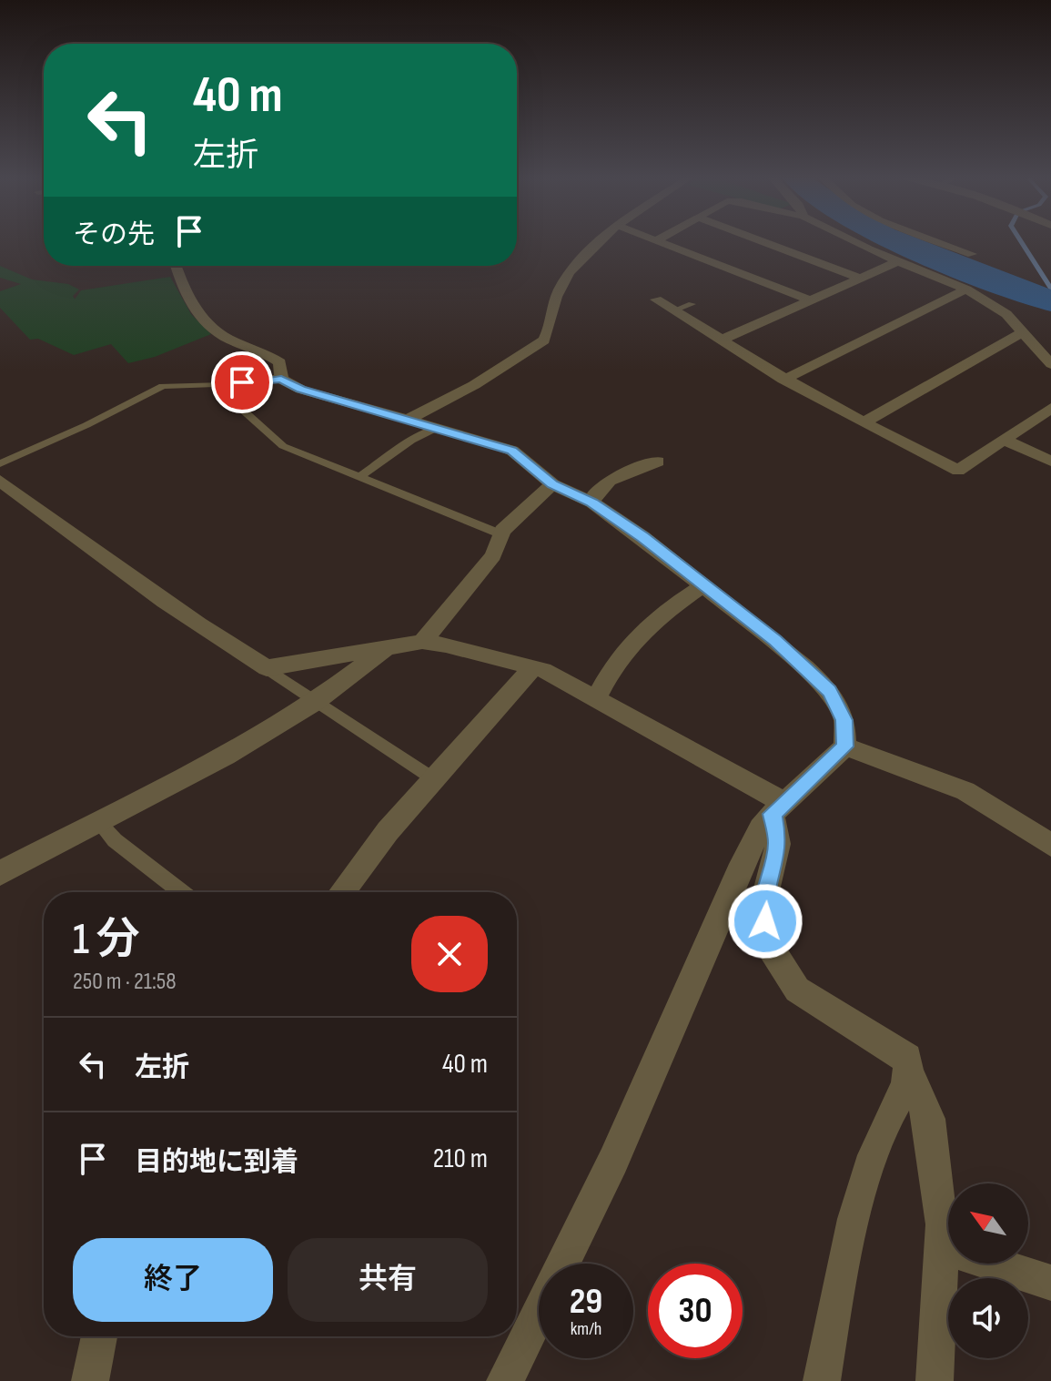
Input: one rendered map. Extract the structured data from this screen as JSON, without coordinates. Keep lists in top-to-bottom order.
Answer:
{
  "north": "top left",
  "page": {
    "turn": ["40 m", "左折"],
    "then": "その先",
    "heading": ["1 分", "250 m · 21:58"],
    "list": [
      {
        "name": "左折",
        "value": "40 m"
      },
      {
        "name": "目的地に到着",
        "value": "210 m"
      }
    ],
    "buttons": ["終了", "共有"],
    "speed": "29 km/h",
    "limit": "30"
  }
}
